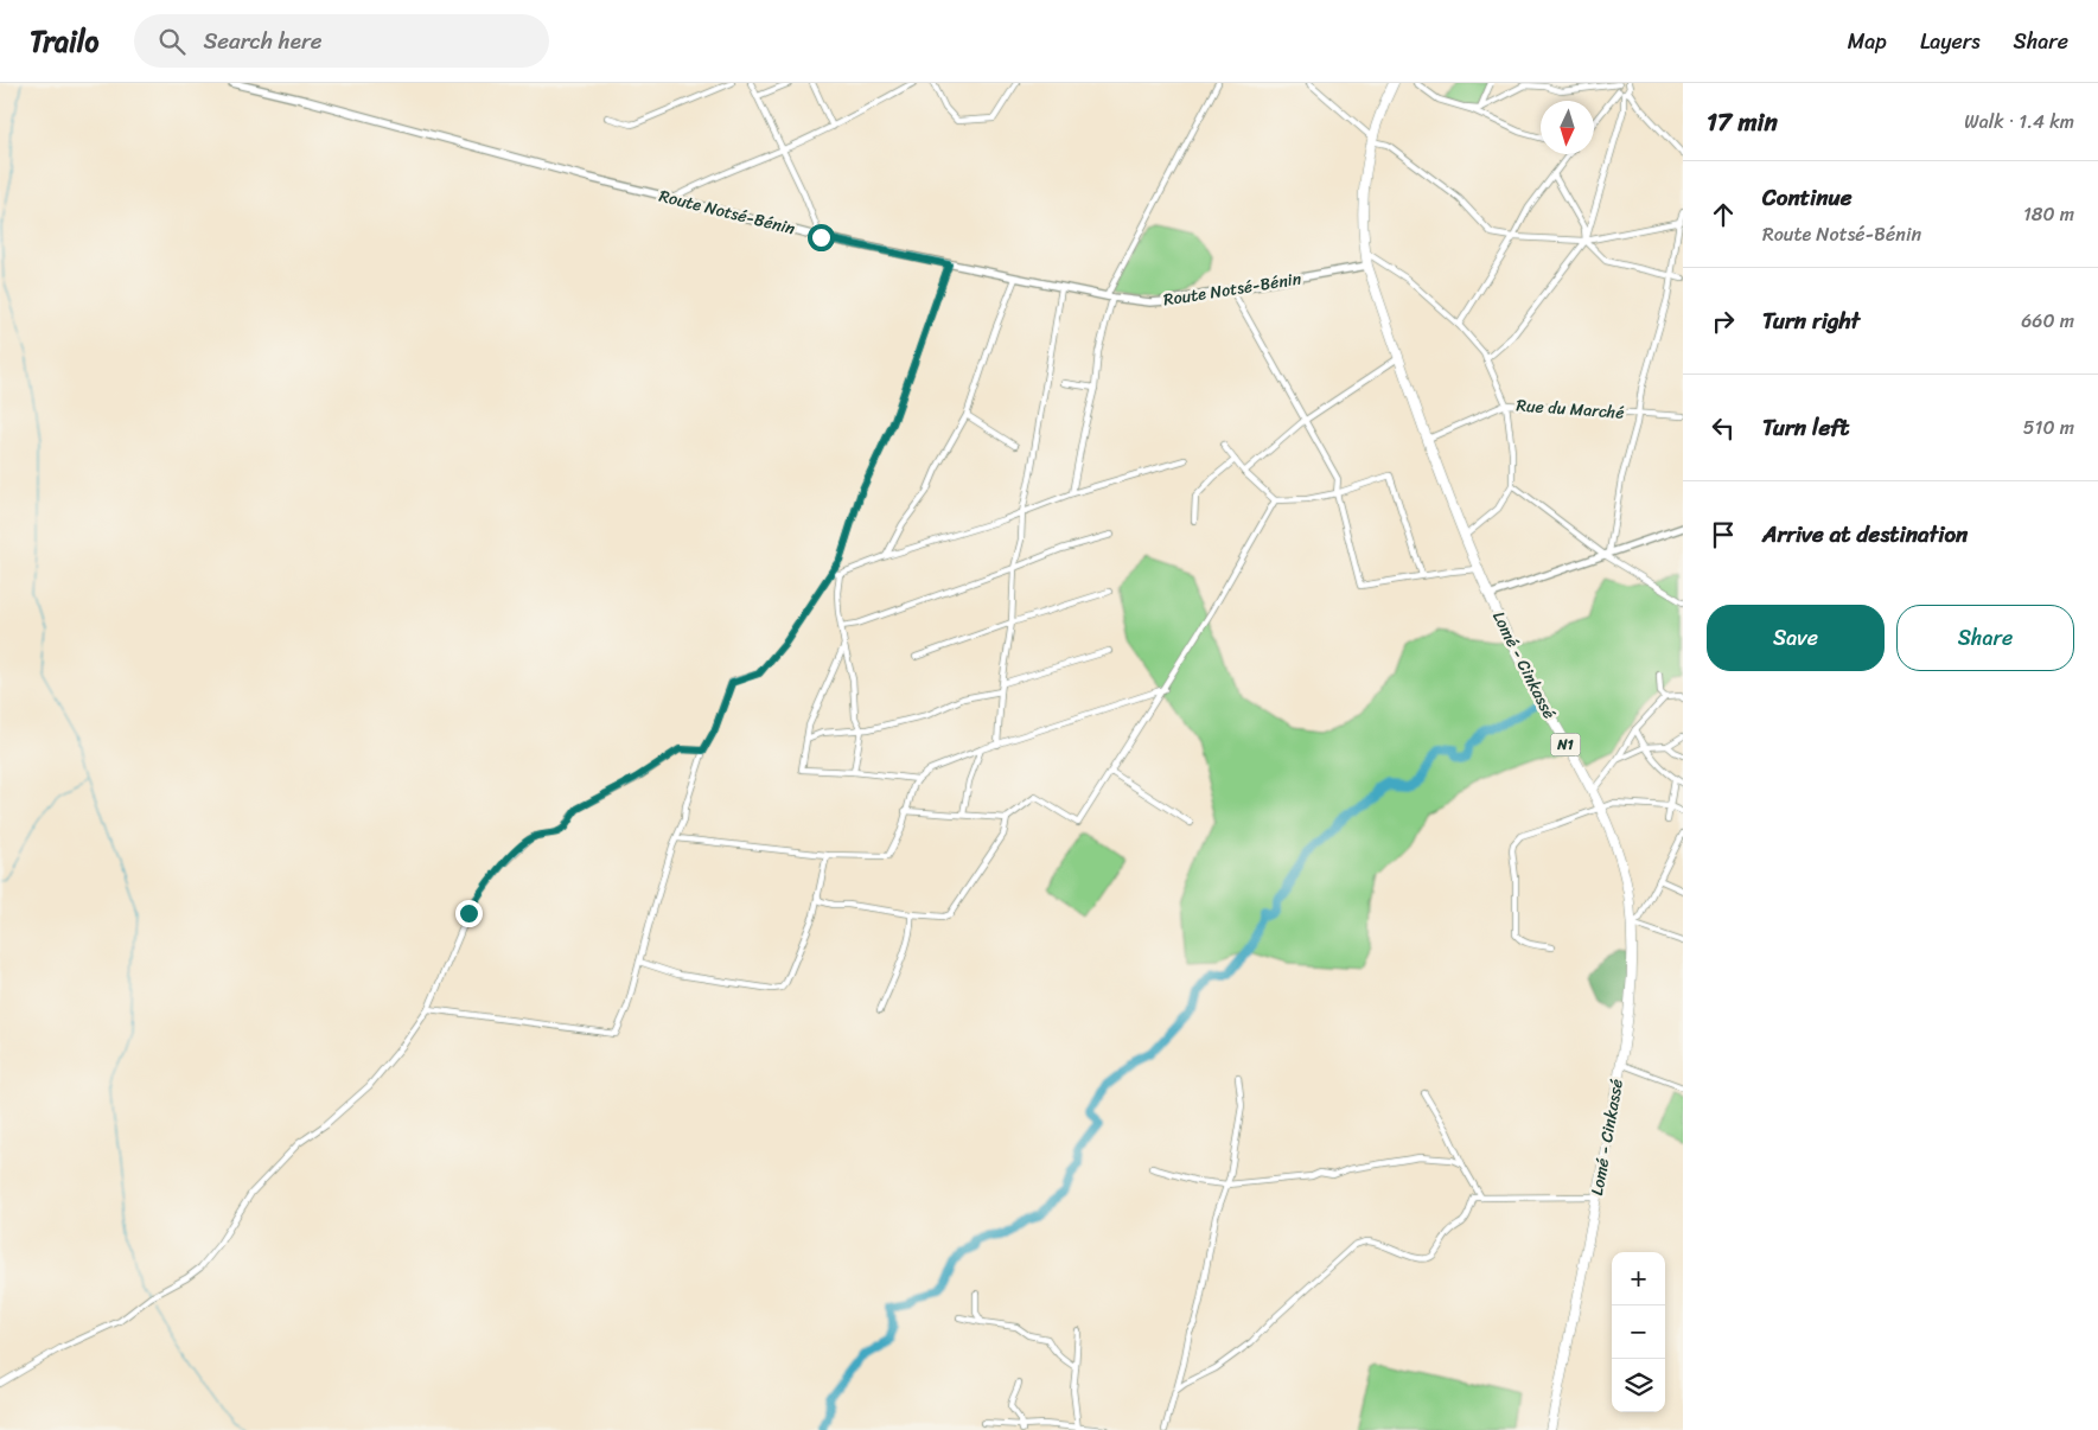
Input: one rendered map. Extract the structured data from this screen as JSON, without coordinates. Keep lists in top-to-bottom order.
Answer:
{
  "streets": {
    "highway": ["Lomé - Cinkassé", "N1"],
    "main road": ["Route Notsé-Bénin"],
    "street": ["Rue du Marché"]
  },
  "crossings": [
    ["Route Notsé-Bénin", "Lomé - Cinkassé"],
    ["Rue du Marché", "Lomé - Cinkassé"]
  ],
  "north": "bottom",
  "page": {
    "header": "Trailo",
    "search": "Search here",
    "nav": ["Map", "Layers", "Share"],
    "heading": ["17 min", "Walk · 1.4 km"],
    "list": [
      ["Continue", "Route Notsé-Bénin", "180 m"],
      ["Turn right", "660 m"],
      ["Turn left", "510 m"],
      "Arrive at destination"
    ],
    "buttons": ["Save", "Share"],
    "map_buttons": ["+", "−"]
  }
}
